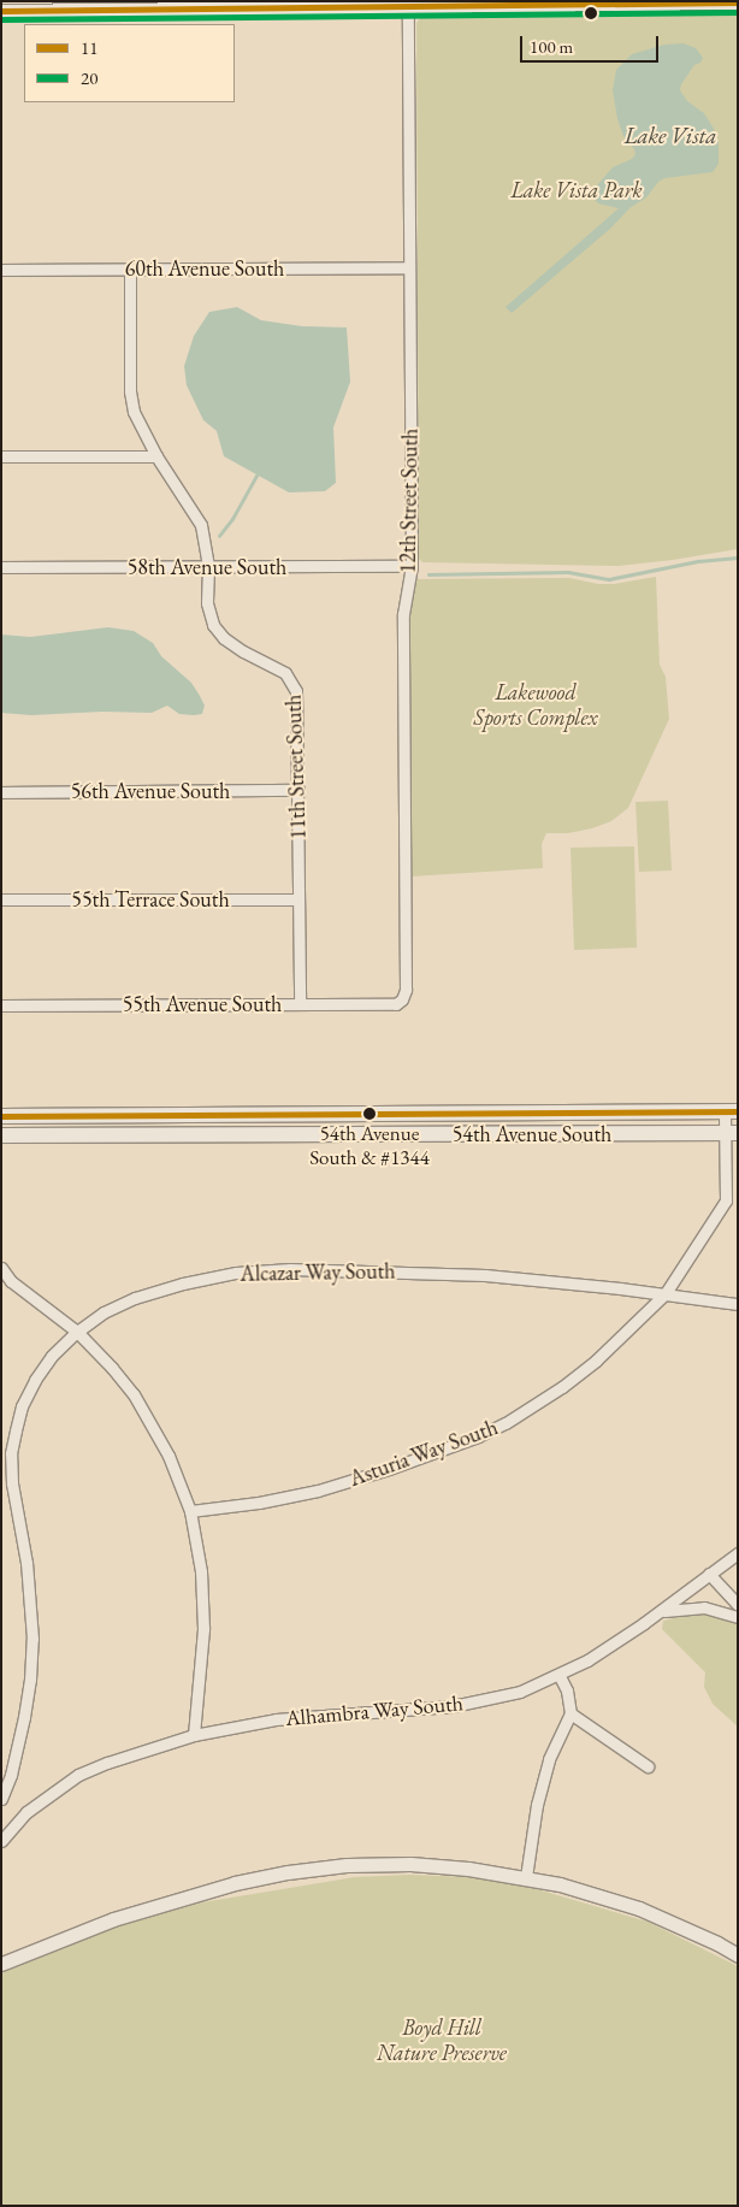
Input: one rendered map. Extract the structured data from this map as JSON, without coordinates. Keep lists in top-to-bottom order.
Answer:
{
  "streets": {
    "main road": ["54th Avenue South"],
    "street": [
      "60th Avenue South",
      "12th Street South",
      "58th Avenue South",
      "11th Street South",
      "56th Avenue South",
      "55th Terrace South",
      "55th Avenue South",
      "Alcazar Way South",
      "Asturia Way South",
      "Alhambra Way South"
    ]
  },
  "crossings": [
    ["60th Avenue South", "12th Street South"],
    ["60th Avenue South", "11th Street South"],
    ["12th Street South", "58th Avenue South"],
    ["12th Street South", "55th Avenue South"],
    ["58th Avenue South", "11th Street South"],
    ["11th Street South", "56th Avenue South"],
    ["11th Street South", "55th Terrace South"],
    ["11th Street South", "55th Avenue South"],
    ["54th Avenue South", "Asturia Way South"],
    ["Alcazar Way South", "Asturia Way South"]
  ],
  "water": ["Lake Vista"],
  "parks": ["Lake Vista Park", "Lakewood Sports Complex", "Boyd Hill Nature Preserve"],
  "places": ["54th Avenue South & #1344"],
  "lines": ["transit line 11", "transit line 20"],
  "legend": ["11", "20"],
  "scale_bar": "100 m"
}
